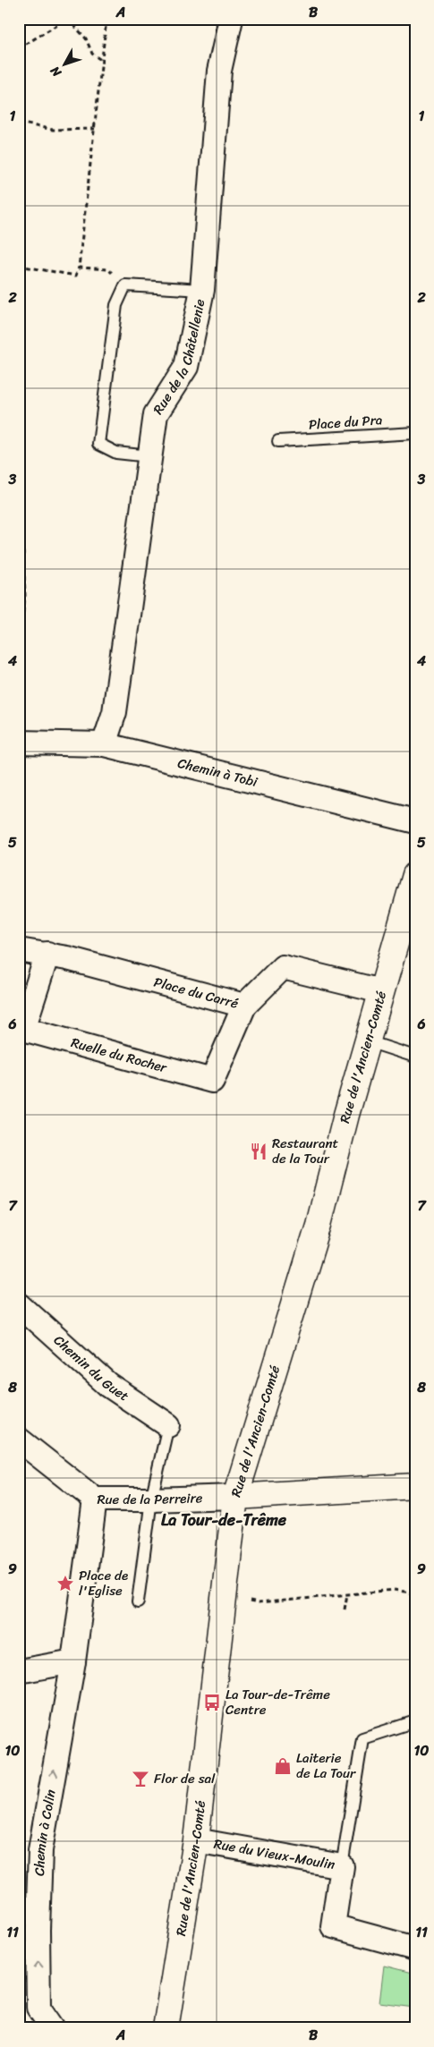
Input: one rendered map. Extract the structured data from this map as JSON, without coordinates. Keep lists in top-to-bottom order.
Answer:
{
  "streets": {
    "main road": ["Rue de l'Ancien-Comté"],
    "street": [
      "Rue de la Châtellenie",
      "Chemin à Tobi",
      "Place du Carré",
      "Ruelle du Rocher",
      "Chemin du Guet",
      "Rue de la Perreire",
      "Chemin à Colin",
      "Rue du Vieux-Moulin"
    ],
    "lane": ["Place du Pra"]
  },
  "crossings": [
    ["Rue de la Châtellenie", "Chemin à Tobi"],
    ["Place du Carré", "Ruelle du Rocher"],
    ["Place du Carré", "Rue de l'Ancien-Comté"],
    ["Rue de l'Ancien-Comté", "Rue de la Perreire"],
    ["Rue de l'Ancien-Comté", "Rue du Vieux-Moulin"],
    ["Rue de la Perreire", "Chemin à Colin"]
  ],
  "one_way": ["Chemin à Colin"],
  "districts": ["La Tour-de-Trême"],
  "places": {
    "restaurant": ["Restaurant de la Tour"],
    "place": ["Place de l'Eglise"],
    "bus stop": ["La Tour-de-Trême Centre"],
    "shop": ["Laiterie de La Tour"],
    "bar": ["Flor de sal"]
  },
  "north": "bottom left",
  "grid": {
    "columns": ["A", "B"],
    "rows": [
      "1",
      "2",
      "3",
      "4",
      "5",
      "6",
      "7",
      "8",
      "9",
      "10",
      "11"
    ]
  }
}
